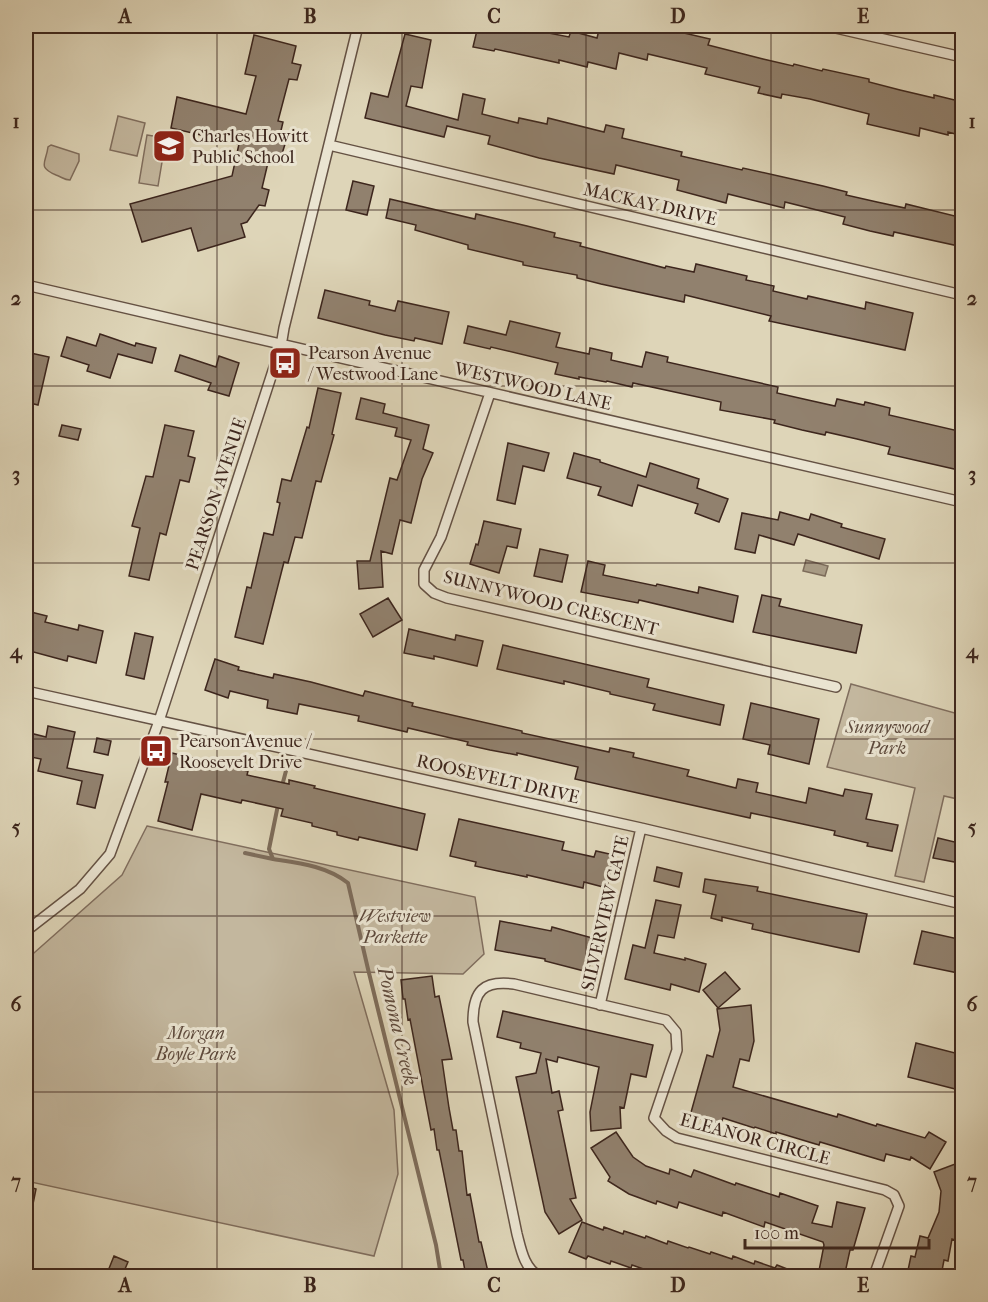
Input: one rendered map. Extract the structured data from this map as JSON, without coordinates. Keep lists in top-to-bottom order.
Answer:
{
  "streets": {
    "street": [
      "MACKAY DRIVE",
      "WESTWOOD LANE",
      "PEARSON AVENUE",
      "SUNNYWOOD CRESCENT",
      "ROOSEVELT DRIVE",
      "SILVERVIEW GATE",
      "ELEANOR CIRCLE"
    ]
  },
  "crossings": [
    ["MACKAY DRIVE", "PEARSON AVENUE"],
    ["WESTWOOD LANE", "PEARSON AVENUE"],
    ["WESTWOOD LANE", "SUNNYWOOD CRESCENT"],
    ["PEARSON AVENUE", "ROOSEVELT DRIVE"],
    ["ROOSEVELT DRIVE", "SILVERVIEW GATE"],
    ["SILVERVIEW GATE", "ELEANOR CIRCLE"]
  ],
  "water": ["Pomona Creek"],
  "parks": ["Sunnywood Park", "Westview Parkette", "Morgan Boyle Park"],
  "places": {
    "school or university": ["Charles Howitt Public School"],
    "bus stop": ["Pearson Avenue / Westwood Lane", "Pearson Avenue / Roosevelt Drive"]
  },
  "scale_bar": "100 m",
  "grid": {
    "columns": [
      "A",
      "B",
      "C",
      "D",
      "E"
    ],
    "rows": [
      "1",
      "2",
      "3",
      "4",
      "5",
      "6",
      "7"
    ]
  }
}
